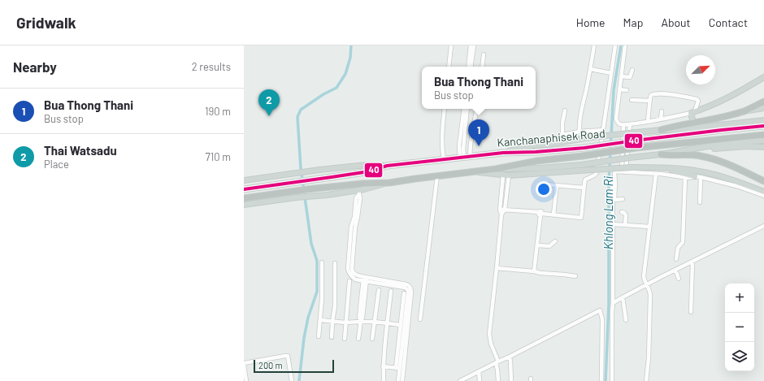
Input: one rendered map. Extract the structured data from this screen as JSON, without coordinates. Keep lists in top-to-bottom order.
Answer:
{
  "streets": {
    "highway": ["Kanchanaphisek Road"]
  },
  "water": ["Khlong Lam Ri"],
  "lines": ["transit line 40"],
  "scale_bar": "200 m",
  "north": "top right",
  "page": {
    "header": "Gridwalk",
    "nav": [
      "Home",
      "Map",
      "About",
      "Contact"
    ],
    "heading": ["Nearby", "2 results"],
    "popup": ["Bua Thong Thani", "Bus stop"],
    "list": [
      {
        "mark": "1",
        "name": "Bua Thong Thani",
        "note": "Bus stop",
        "value": "190 m"
      },
      {
        "mark": "2",
        "name": "Thai Watsadu",
        "note": "Place",
        "value": "710 m"
      }
    ],
    "pins": ["2", "1"],
    "map_buttons": ["+", "−"],
    "scale": "200 m"
  }
}
